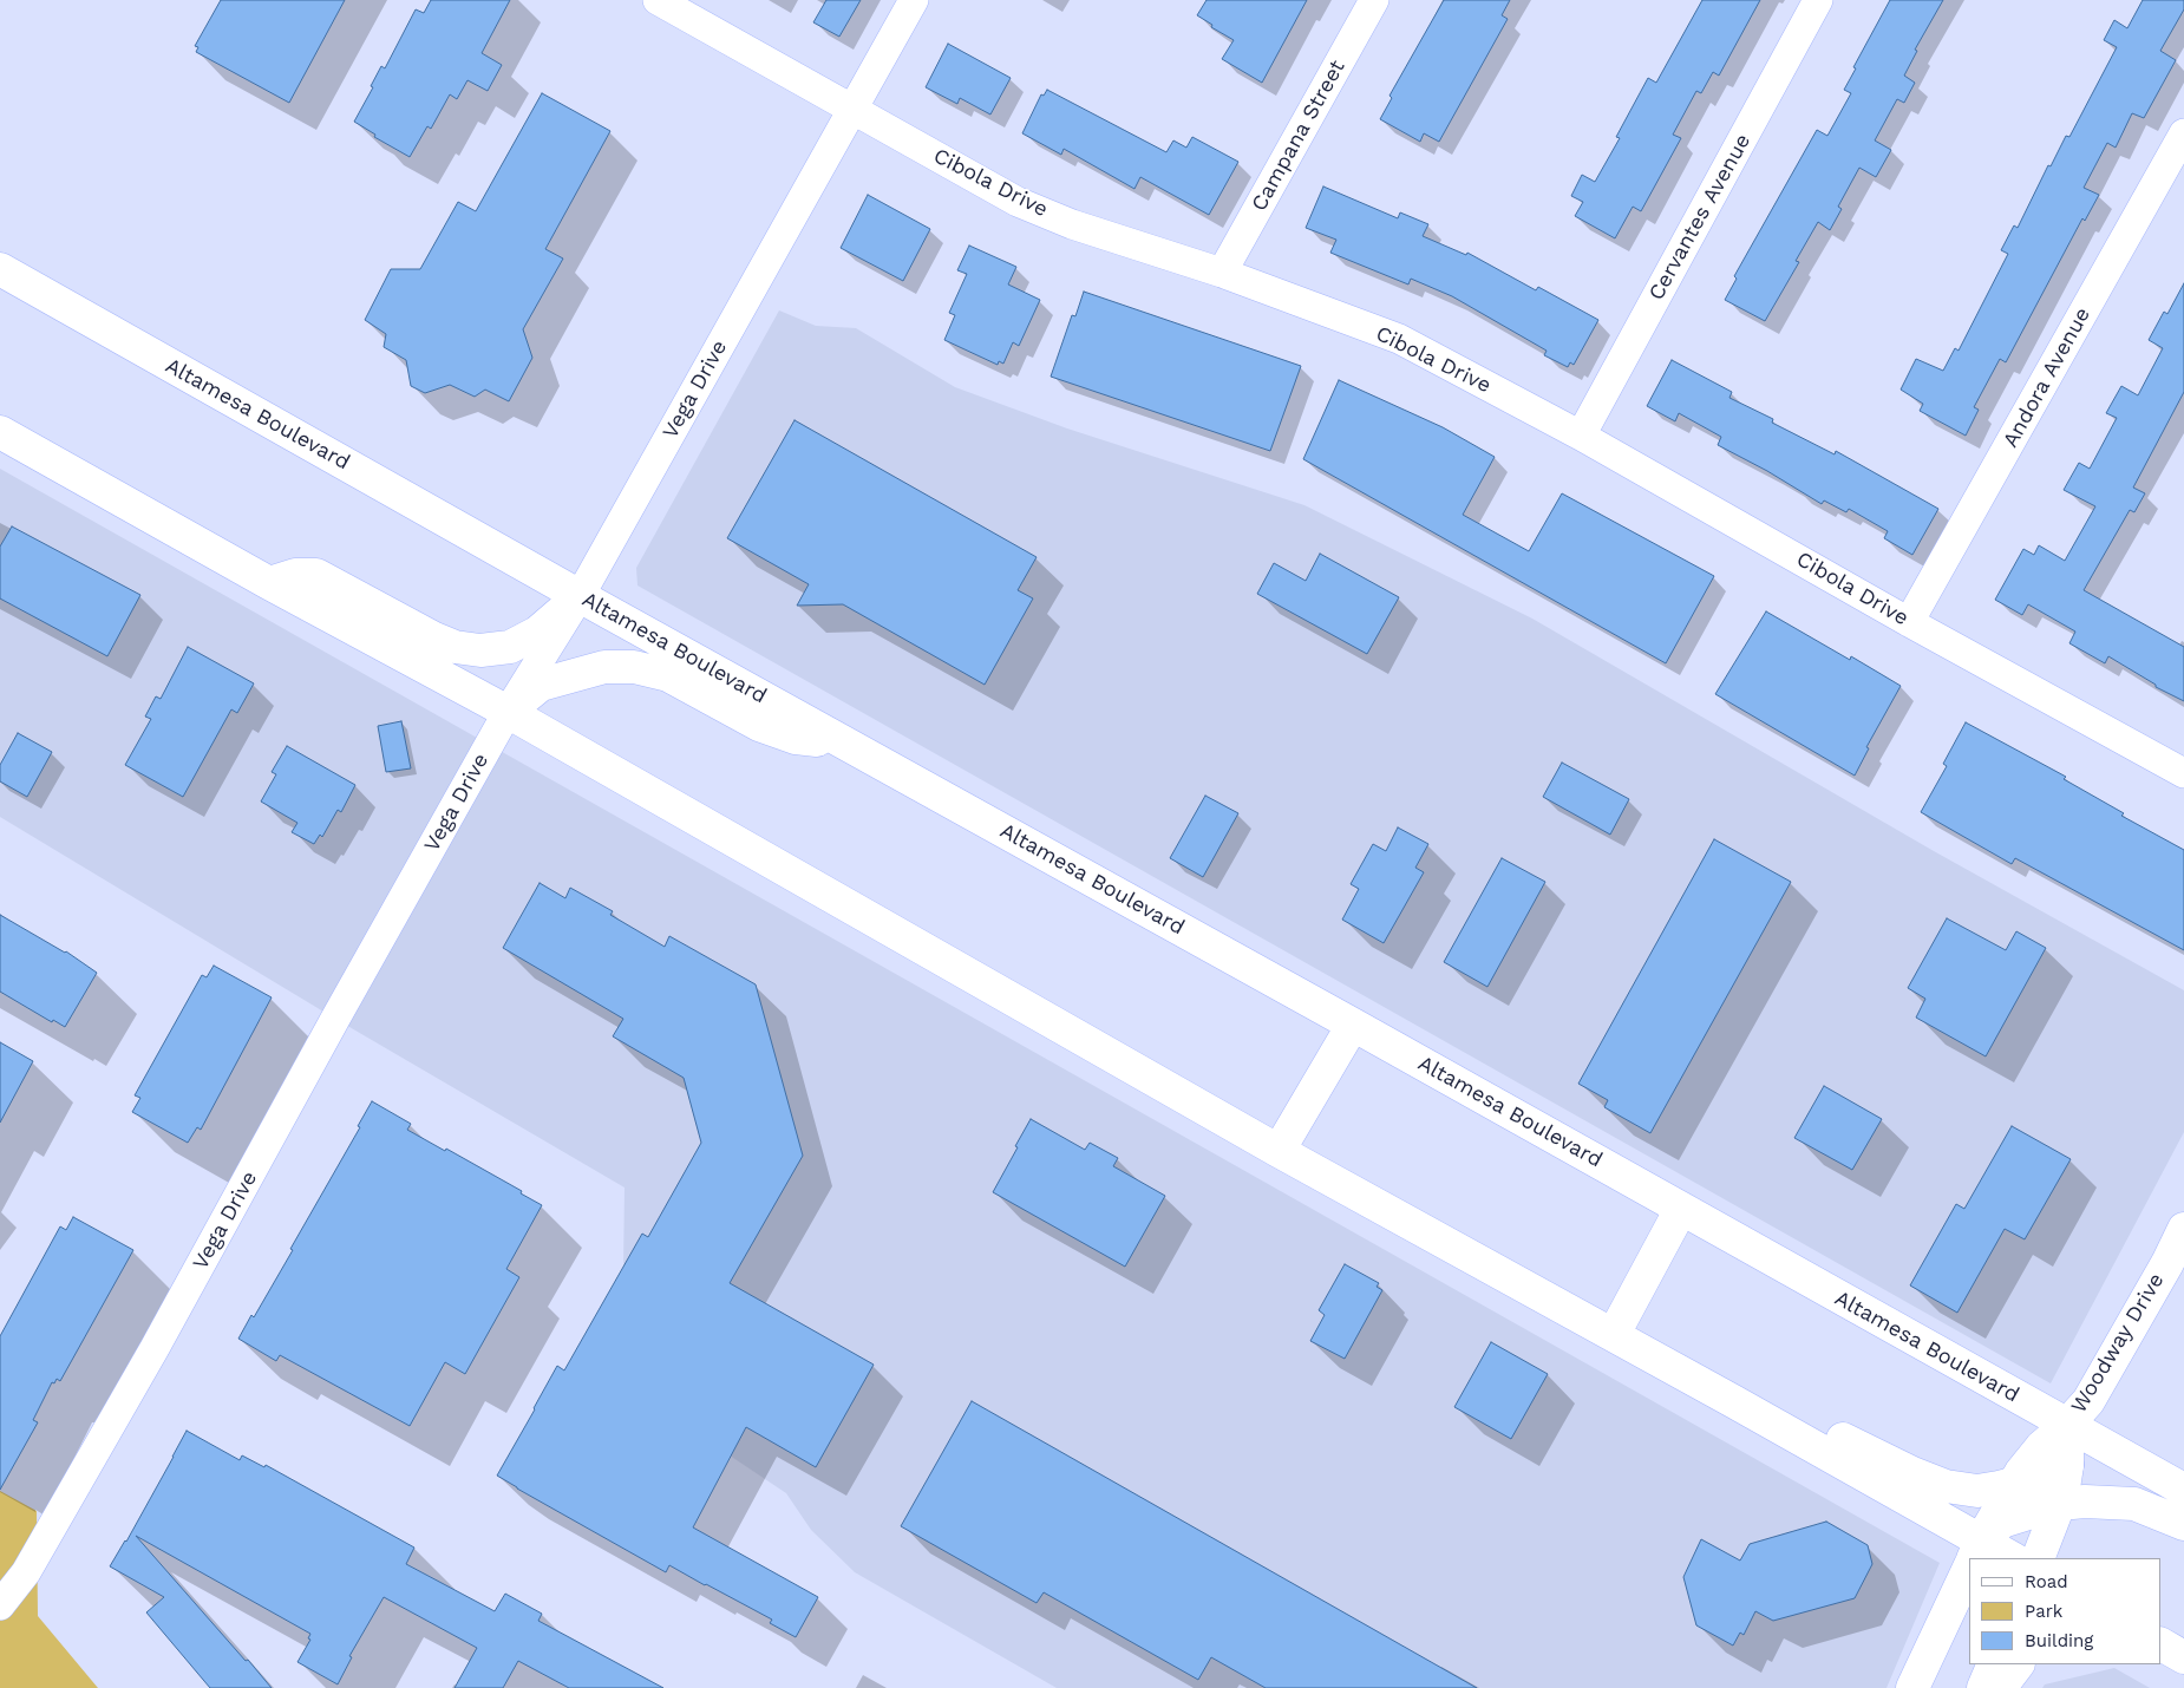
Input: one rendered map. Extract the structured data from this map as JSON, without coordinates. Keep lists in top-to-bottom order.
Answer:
{
  "streets": {
    "main road": ["Altamesa Boulevard", "Woodway Drive"],
    "street": [
      "Campana Street",
      "Cibola Drive",
      "Cervantes Avenue",
      "Andora Avenue",
      "Vega Drive"
    ]
  },
  "crossings": [
    ["Campana Street", "Cibola Drive"],
    ["Cibola Drive", "Cervantes Avenue"],
    ["Cibola Drive", "Andora Avenue"],
    ["Cibola Drive", "Vega Drive"],
    ["Vega Drive", "Altamesa Boulevard"],
    ["Altamesa Boulevard", "Woodway Drive"]
  ],
  "legend": ["Road", "Park", "Building"]
}
